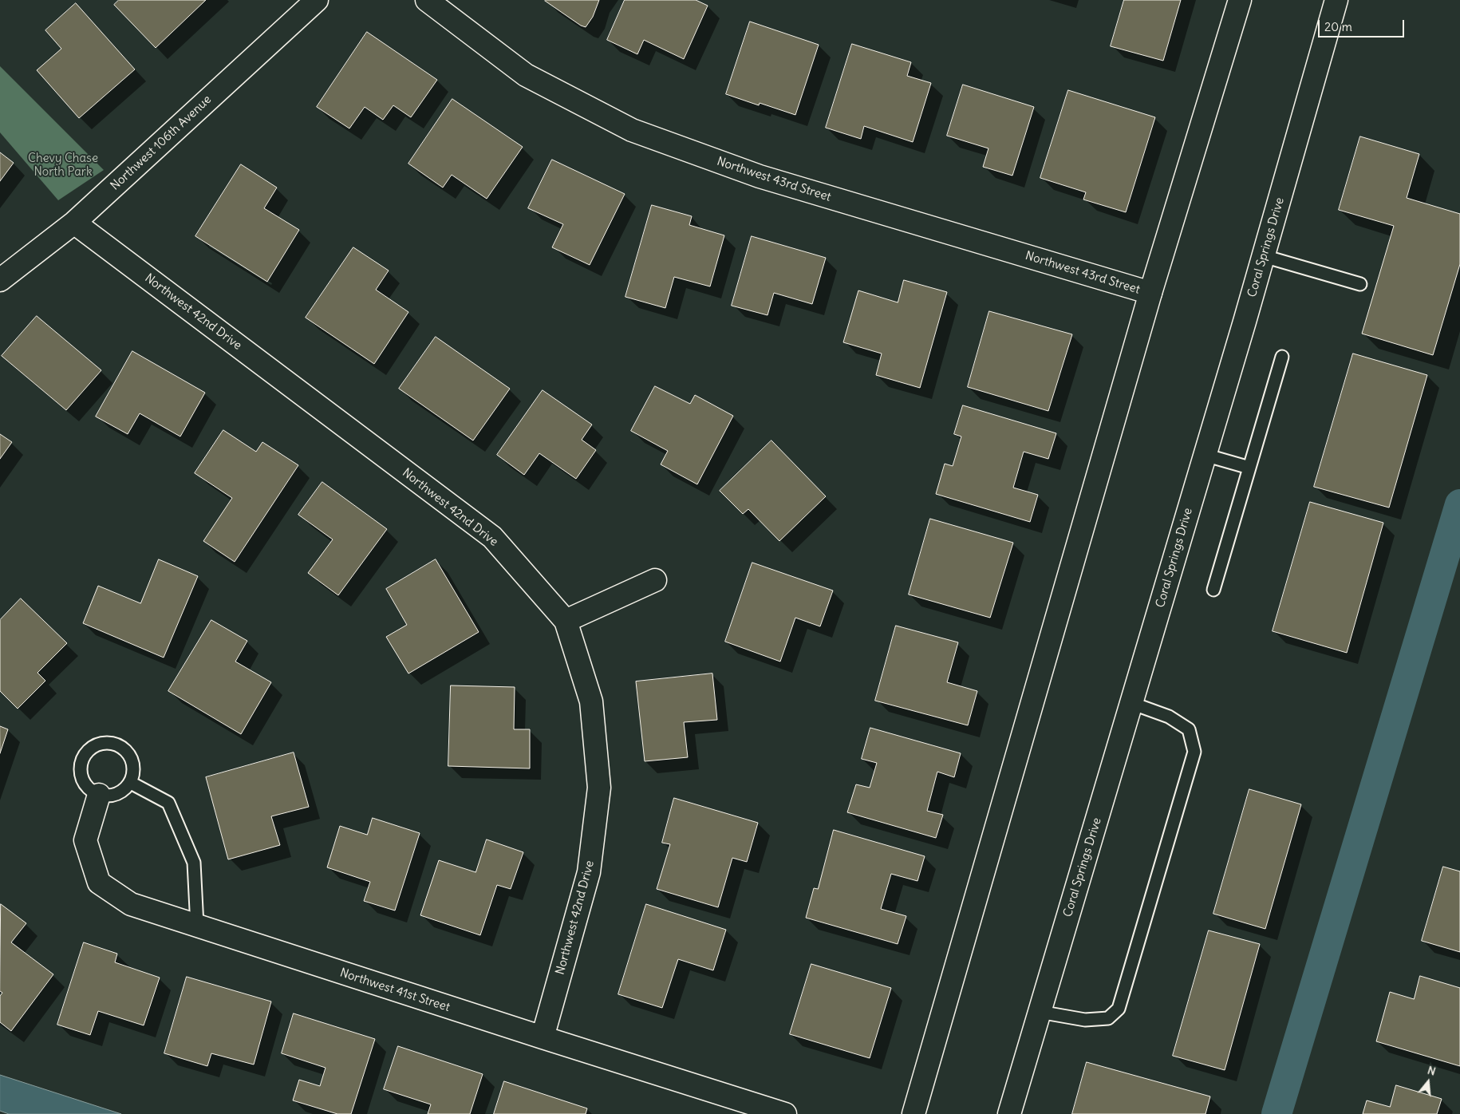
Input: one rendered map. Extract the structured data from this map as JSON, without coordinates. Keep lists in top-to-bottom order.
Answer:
{
  "streets": {
    "street": [
      "Northwest 106th Avenue",
      "Northwest 43rd Street",
      "Coral Springs Drive",
      "Northwest 42nd Drive",
      "Northwest 41st Street"
    ]
  },
  "crossings": [
    ["Northwest 106th Avenue", "Northwest 42nd Drive"],
    ["Northwest 42nd Drive", "Northwest 41st Street"]
  ],
  "parks": ["Chevy Chase North Park"],
  "scale_bar": "20 m",
  "north": "top"
}
